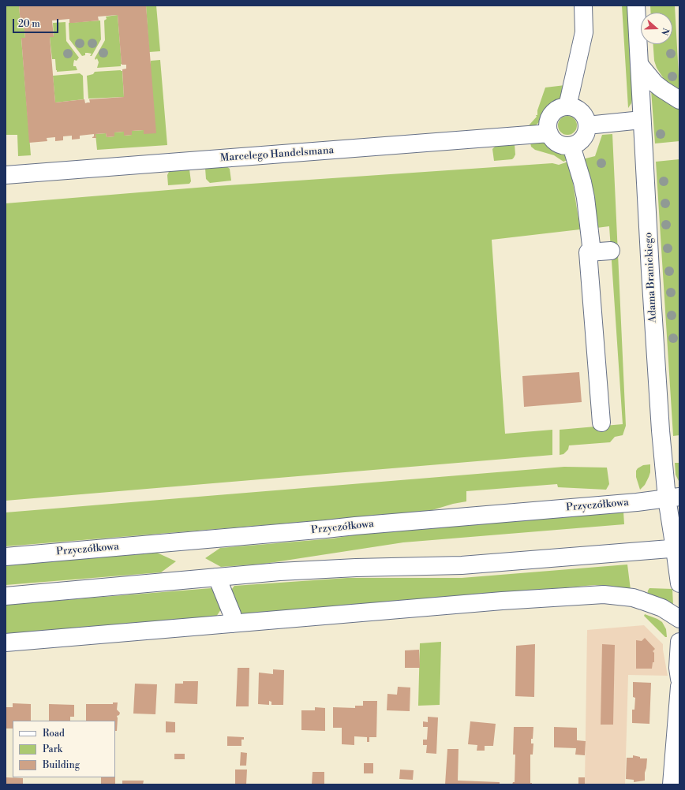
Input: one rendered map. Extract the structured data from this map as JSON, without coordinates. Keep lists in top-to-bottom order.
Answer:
{
  "streets": {
    "main road": ["Marcelego Handelsmana", "Adama Branickiego", "Przyczółkowa"]
  },
  "crossings": [
    ["Adama Branickiego", "Przyczółkowa"]
  ],
  "legend": ["Road", "Park", "Building"],
  "scale_bar": "20 m",
  "north": "right"
}
